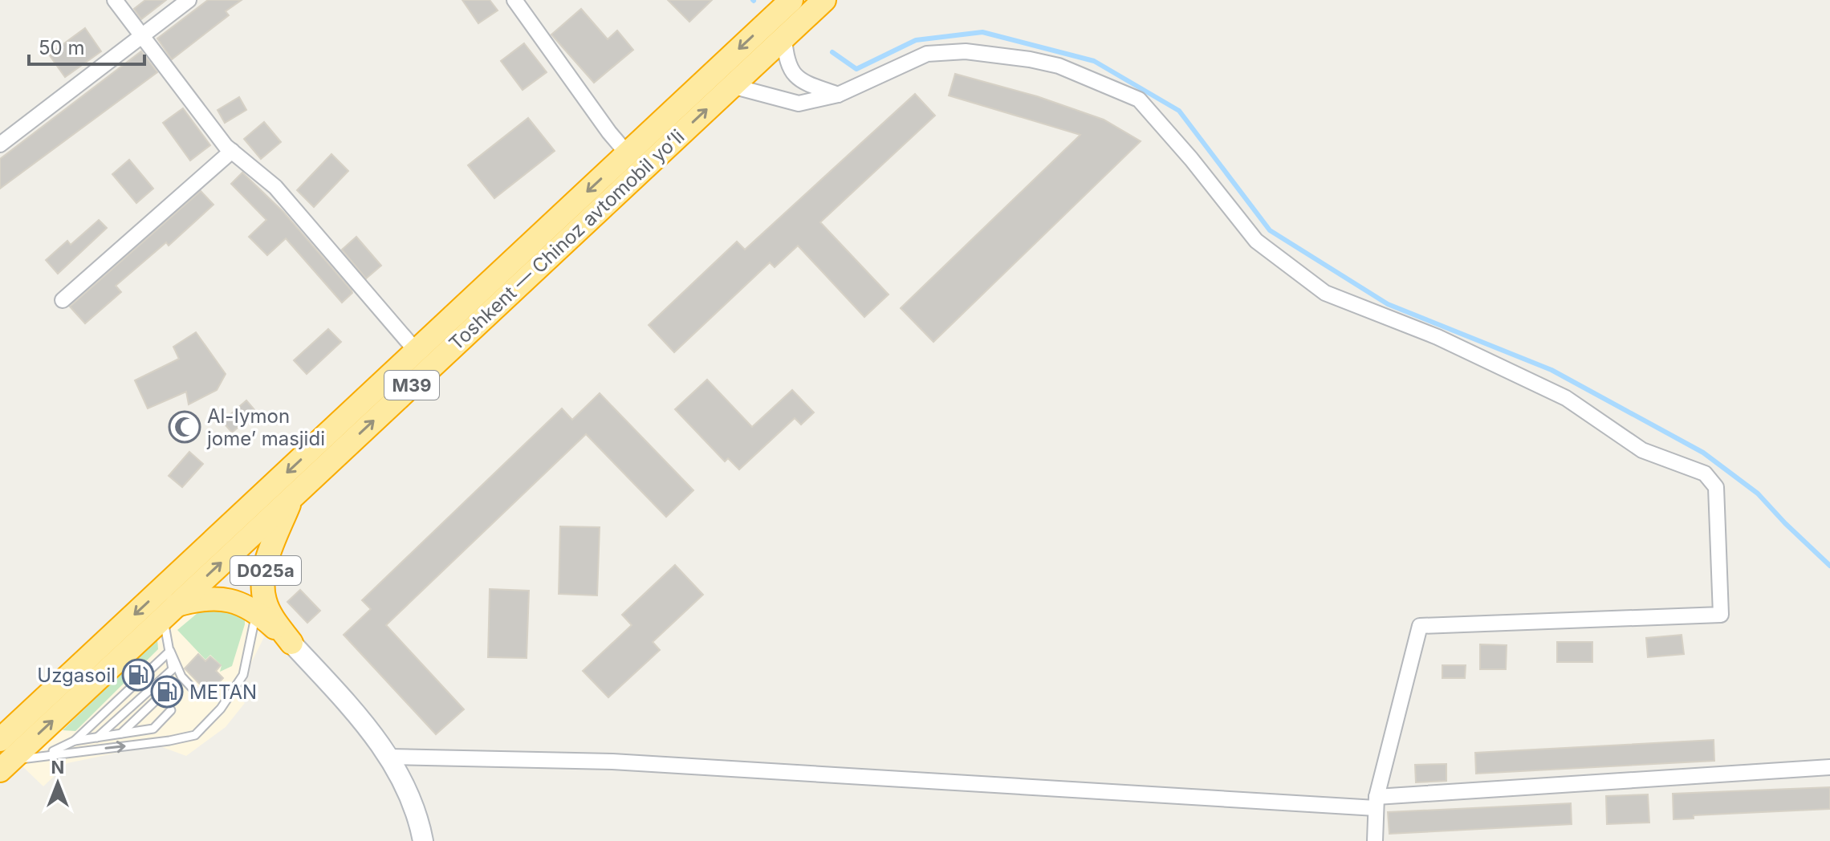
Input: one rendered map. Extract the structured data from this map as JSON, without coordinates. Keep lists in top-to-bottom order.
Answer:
{
  "streets": {
    "highway": ["Toshkent — Chinoz avtomobil yoʻli", "M39", "D025a"]
  },
  "crossings": [
    ["Toshkent — Chinoz avtomobil yoʻli", "D025a"]
  ],
  "places": {
    "mosque": ["Al-Iymon jome’ masjidi"],
    "fuel station": ["Uzgasoil", "METAN"]
  },
  "scale_bar": "50 m",
  "north": "top"
}
